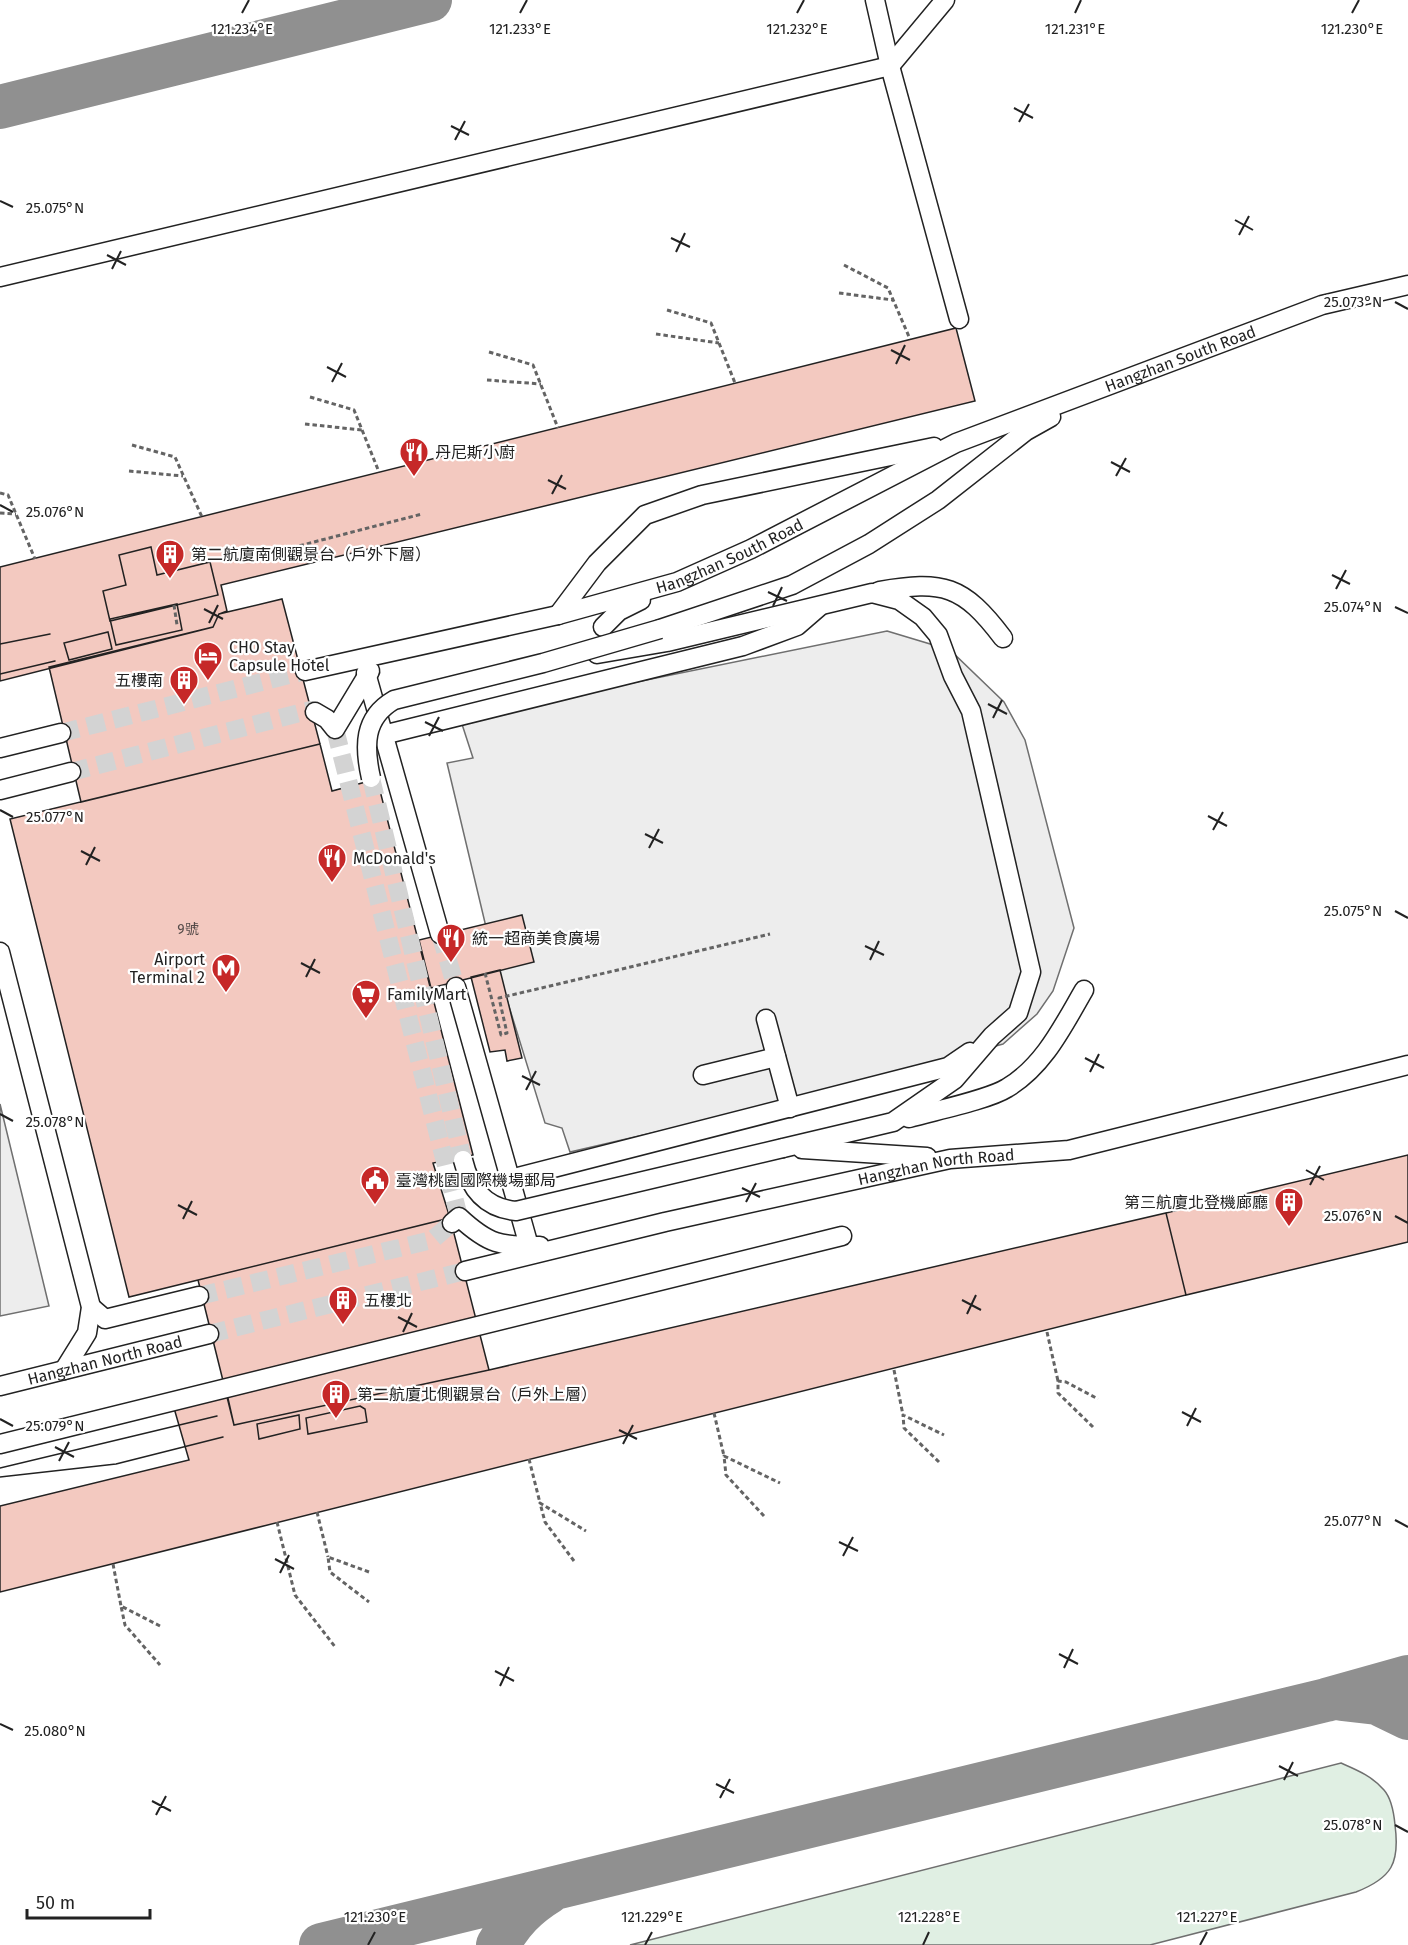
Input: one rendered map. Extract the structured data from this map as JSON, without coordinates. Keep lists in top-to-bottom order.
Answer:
{
  "streets": {
    "street": ["Hangzhan South Road", "Hangzhan North Road"]
  },
  "places": {
    "restaurant": ["丹尼斯小廚", "McDonald's", "統一超商美食廣場"],
    "building": [
      "第二航廈南側觀景台（戶外下層）",
      "五樓南",
      "第三航廈北登機廊廳",
      "五樓北",
      "第二航廈北側觀景台（戶外上層）"
    ],
    "hotel": ["CHO Stay Capsule Hotel"],
    "metro station": ["Airport Terminal 2"],
    "supermarket": ["FamilyMart"],
    "public building": ["臺灣桃園國際機場郵局"]
  },
  "house_numbers": ["9號"],
  "scale_bar": "50 m",
  "coordinates": [
    "121.234°E",
    "121.233°E",
    "121.232°E",
    "121.231°E",
    "121.230°E",
    "25.075°N",
    "25.073°N",
    "25.076°N",
    "25.074°N",
    "25.077°N",
    "25.078°N",
    "25.079°N",
    "25.080°N",
    "121.229°E",
    "121.228°E",
    "121.227°E"
  ]
}
